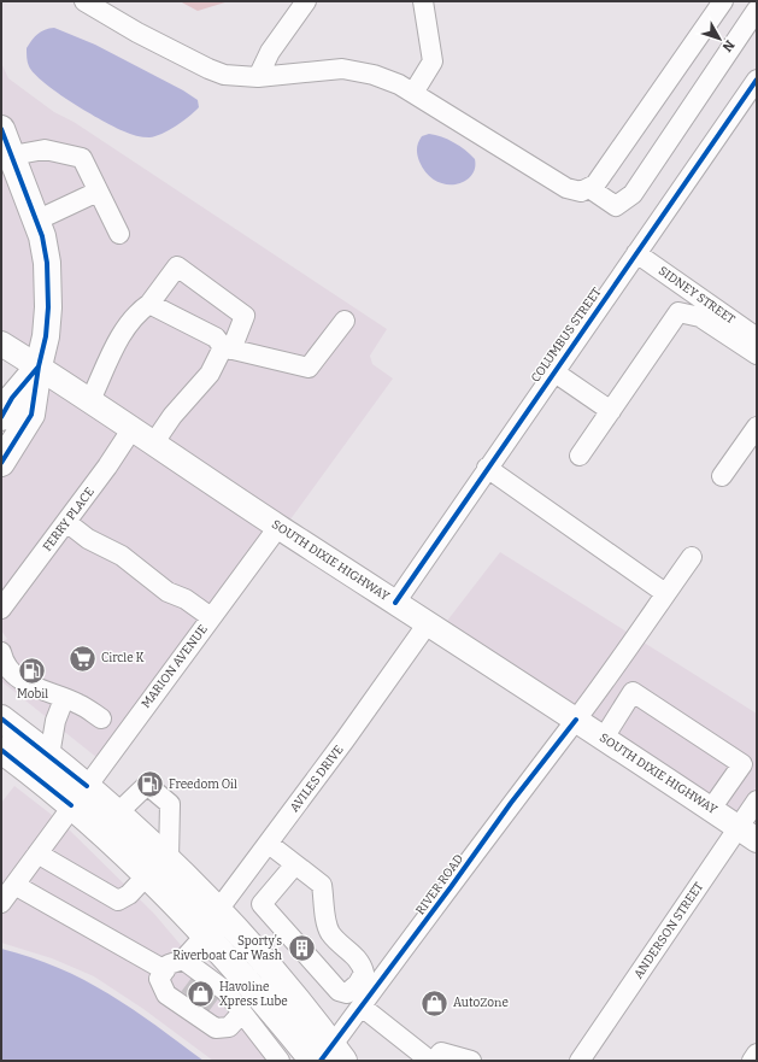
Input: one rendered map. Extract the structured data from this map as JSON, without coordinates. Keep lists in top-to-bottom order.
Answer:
{
  "streets": {
    "main road": ["SOUTH DIXIE HIGHWAY"],
    "street": [
      "SIDNEY STREET",
      "COLUMBUS STREET",
      "FERRY PLACE",
      "MARION AVENUE",
      "AVILES DRIVE",
      "RIVER ROAD",
      "ANDERSON STREET"
    ]
  },
  "crossings": [
    ["SIDNEY STREET", "COLUMBUS STREET"],
    ["COLUMBUS STREET", "SOUTH DIXIE HIGHWAY"],
    ["FERRY PLACE", "SOUTH DIXIE HIGHWAY"],
    ["SOUTH DIXIE HIGHWAY", "MARION AVENUE"],
    ["SOUTH DIXIE HIGHWAY", "AVILES DRIVE"],
    ["SOUTH DIXIE HIGHWAY", "RIVER ROAD"],
    ["SOUTH DIXIE HIGHWAY", "ANDERSON STREET"]
  ],
  "places": {
    "supermarket": ["Circle K"],
    "fuel station": ["Mobil", "Freedom Oil"],
    "building": ["Sporty’s Riverboat Car Wash"],
    "shop": ["Havoline Xpress Lube", "AutoZone"]
  },
  "north": "bottom right"
}
